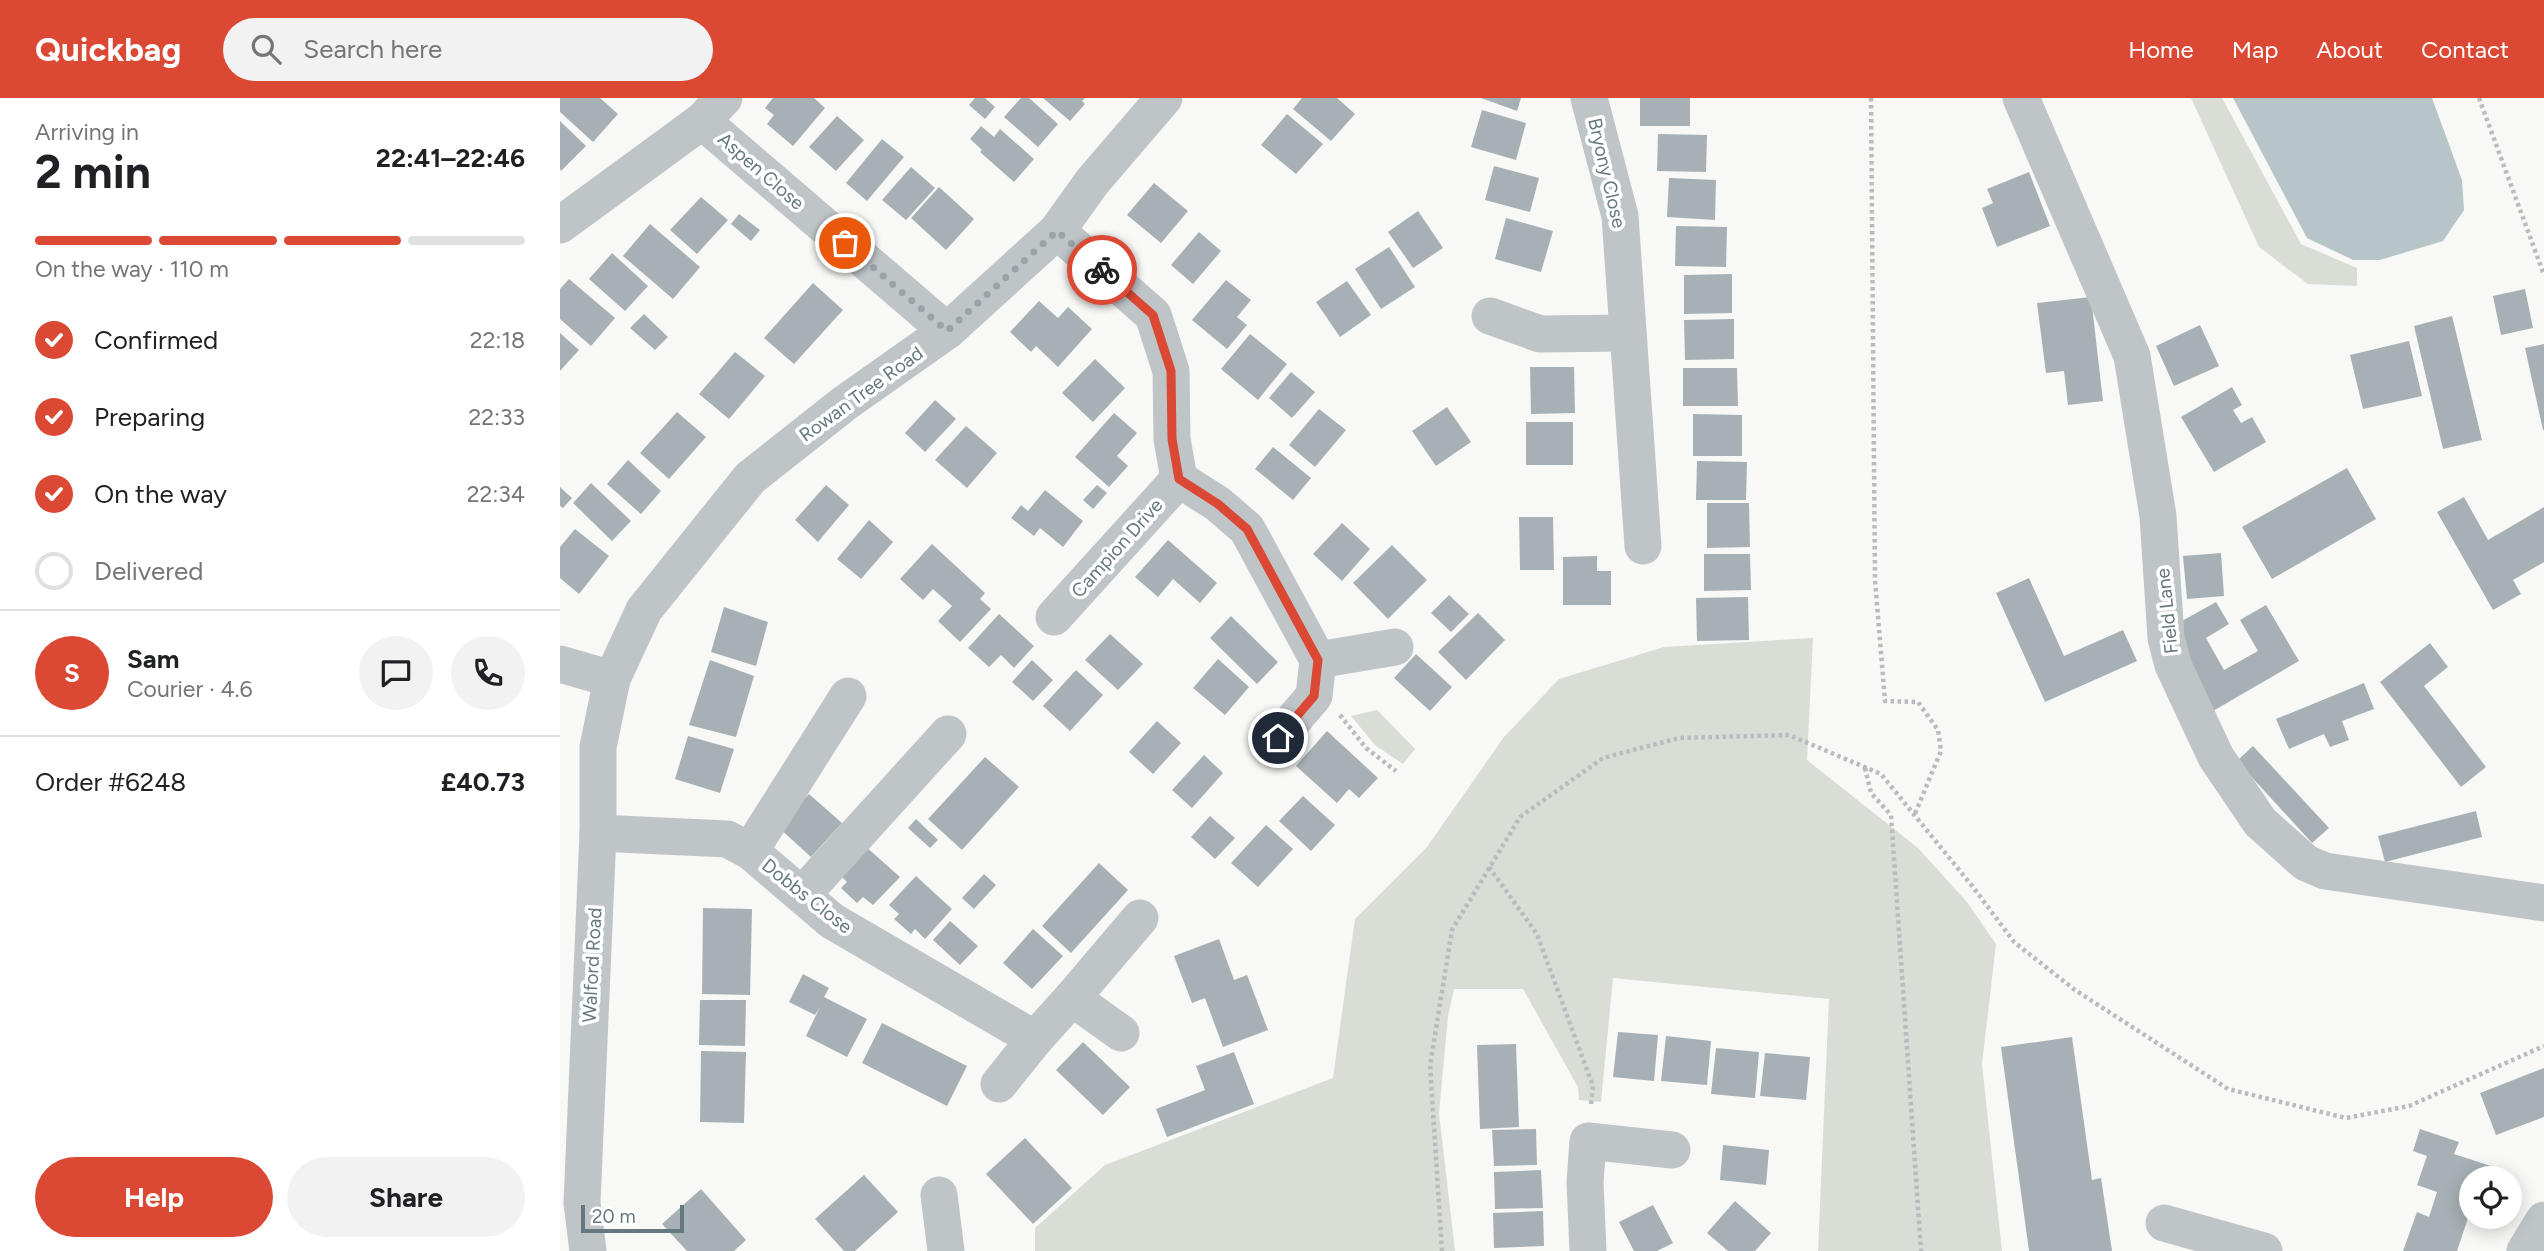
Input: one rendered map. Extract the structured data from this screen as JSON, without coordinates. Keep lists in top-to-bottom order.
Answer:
{
  "streets": {
    "street": [
      "Aspen Close",
      "Bryony Close",
      "Rowan Tree Road",
      "Campion Drive",
      "Field Lane",
      "Dobbs Close",
      "Walford Road"
    ]
  },
  "crossings": [
    ["Aspen Close", "Rowan Tree Road"],
    ["Rowan Tree Road", "Walford Road"],
    ["Dobbs Close", "Walford Road"]
  ],
  "scale_bar": "20 m",
  "page": {
    "header": "Quickbag",
    "search": "Search here",
    "nav": [
      "Home",
      "Map",
      "About",
      "Contact"
    ],
    "heading": ["2 min", "Arriving in", "22:41–22:46"],
    "panel": [
      "Sam",
      "Courier · 4.6",
      "Order #6248",
      "£40.73"
    ],
    "bar": "On the way · 110 m",
    "list": [
      ["Confirmed", "22:18"],
      ["Preparing", "22:33"],
      ["On the way", "22:34"],
      "Delivered"
    ],
    "round": "S",
    "buttons": ["Help", "Share"],
    "scale": "20 m"
  }
}
